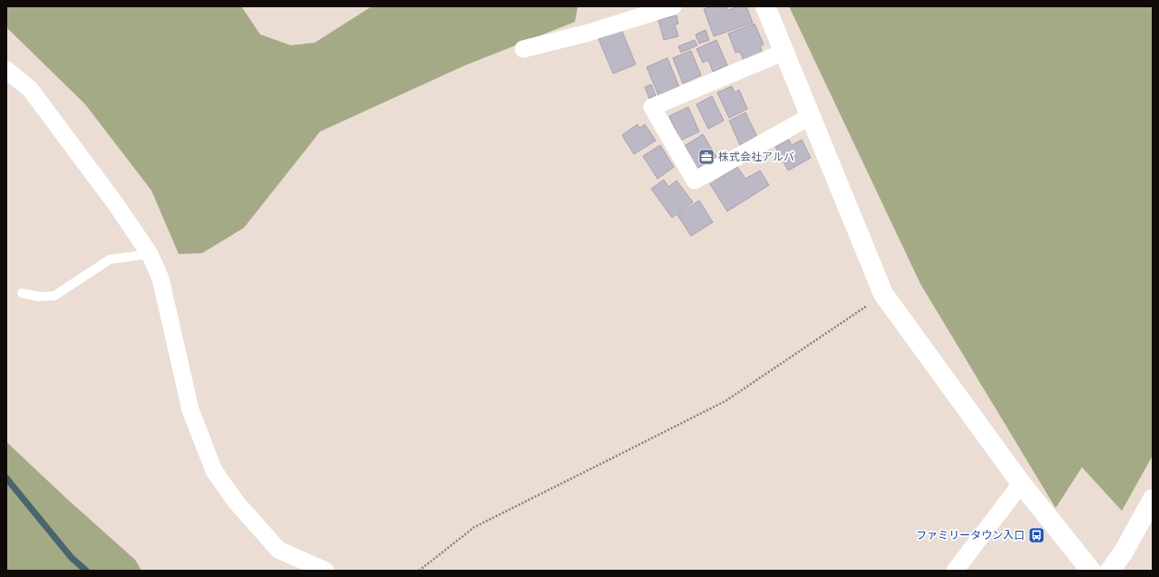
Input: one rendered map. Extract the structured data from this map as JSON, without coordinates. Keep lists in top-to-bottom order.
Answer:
{
  "places": {
    "office": ["株式会社アルバ"],
    "bus stop": ["ファミリータウン入口"]
  }
}
